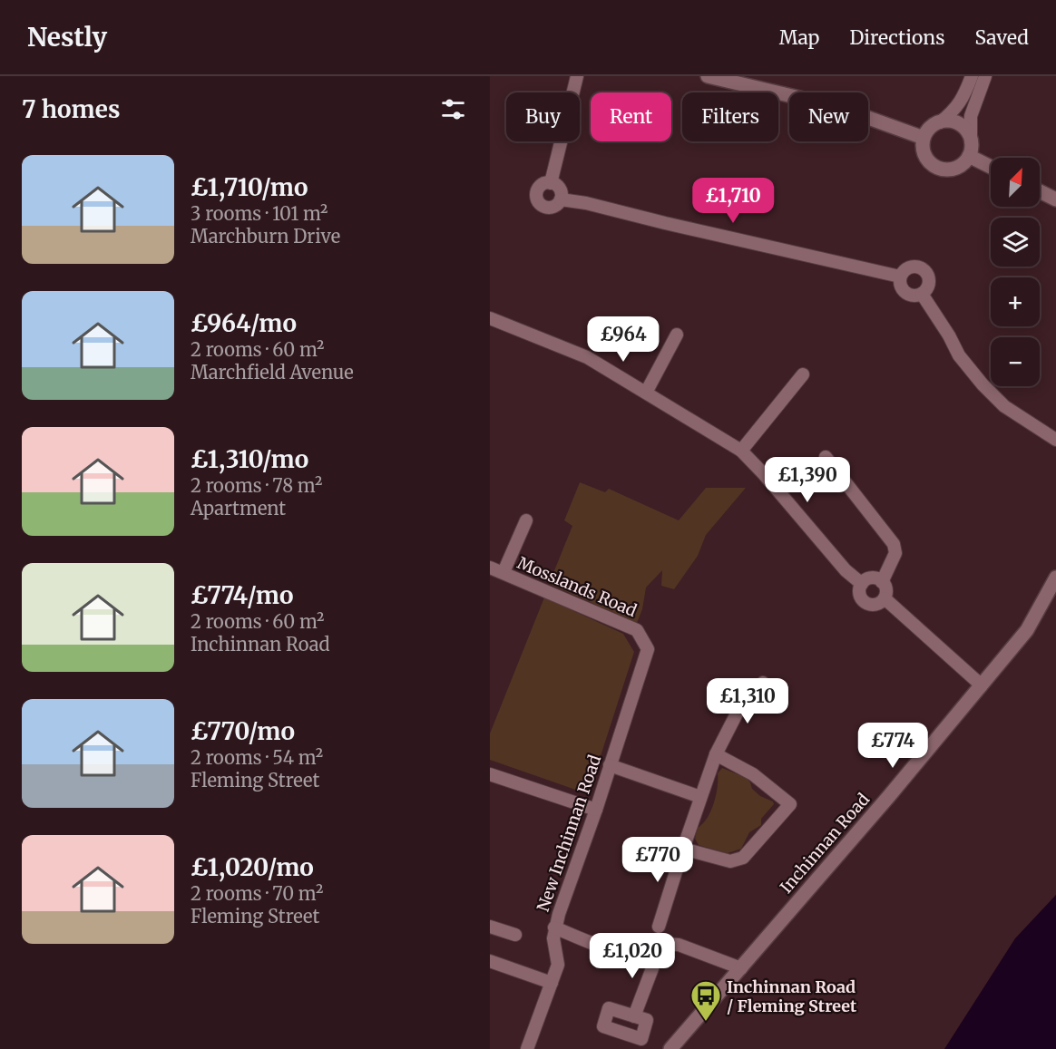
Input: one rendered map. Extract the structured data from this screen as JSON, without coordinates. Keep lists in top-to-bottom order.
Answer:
{
  "streets": {
    "street": ["Mosslands Road", "New Inchinnan Road", "Inchinnan Road"]
  },
  "crossings": [
    ["Mosslands Road", "New Inchinnan Road"]
  ],
  "places": {
    "bus stop": ["Inchinnan Road / Fleming Street"]
  },
  "north": "top right",
  "page": {
    "header": "Nestly",
    "nav": ["Map", "Directions", "Saved"],
    "heading": "7 homes",
    "chip": [
      "Buy",
      "Rent",
      "Filters",
      "New"
    ],
    "list": [
      {
        "name": "£1,710/mo",
        "note": "3 rooms · 101 m² · Marchburn Drive"
      },
      {
        "name": "£964/mo",
        "note": "2 rooms · 60 m² · Marchfield Avenue"
      },
      {
        "name": "£1,310/mo",
        "note": "2 rooms · 78 m² · Apartment"
      },
      {
        "name": "£774/mo",
        "note": "2 rooms · 60 m² · Inchinnan Road"
      },
      {
        "name": "£770/mo",
        "note": "2 rooms · 54 m² · Fleming Street"
      },
      {
        "name": "£1,020/mo",
        "note": "2 rooms · 70 m² · Fleming Street"
      }
    ],
    "map_buttons": ["+", "−"],
    "price": [
      "£1,710",
      "£964",
      "£1,390",
      "£1,310",
      "£774",
      "£770",
      "£1,020"
    ]
  }
}
